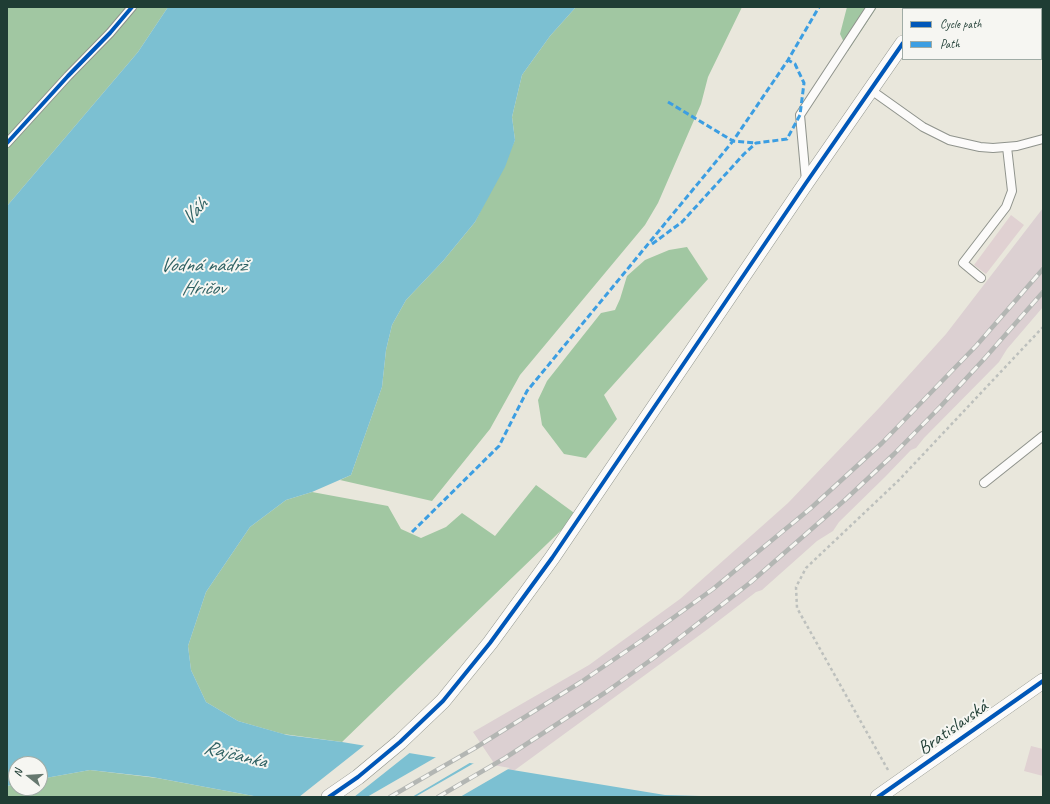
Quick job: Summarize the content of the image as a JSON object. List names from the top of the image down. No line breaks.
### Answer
{"streets":{"street":["Bratislavská"]},"water":["Váh","Vodná nádrž Hričov","Rajčanka"],"legend":["Cycle path","Path"],"north":"left"}
